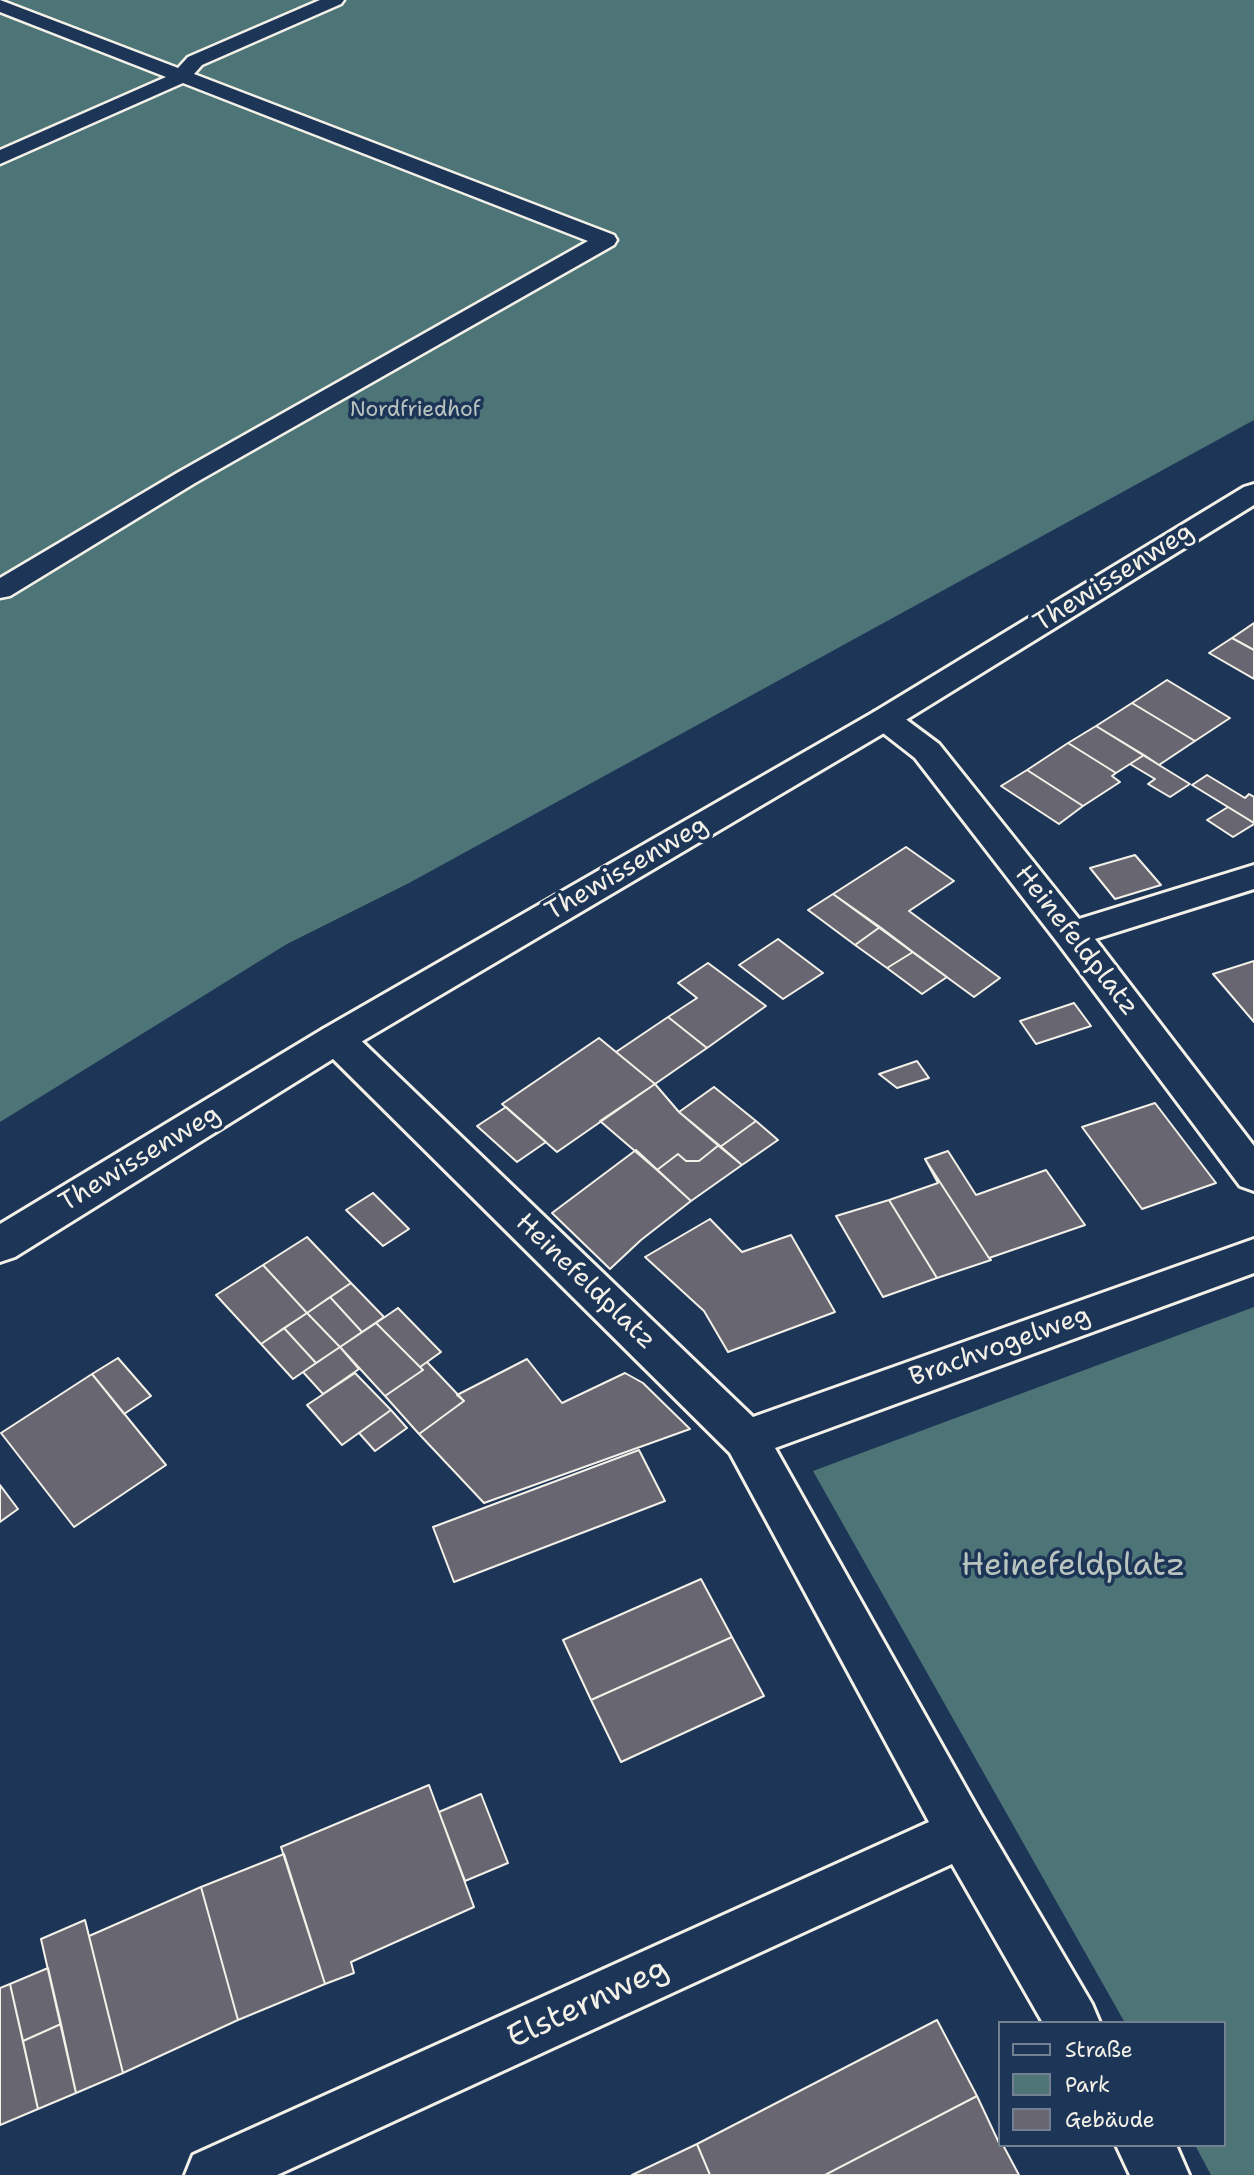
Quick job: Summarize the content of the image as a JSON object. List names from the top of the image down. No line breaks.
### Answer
{"streets":{"street":["Thewissenweg","Heinefeldplatz","Brachvogelweg","Elsternweg"]},"crossings":[["Thewissenweg","Heinefeldplatz"],["Heinefeldplatz","Brachvogelweg"],["Heinefeldplatz","Elsternweg"]],"parks":["Nordfriedhof","Heinefeldplatz"],"legend":["Straße","Park","Gebäude"]}
